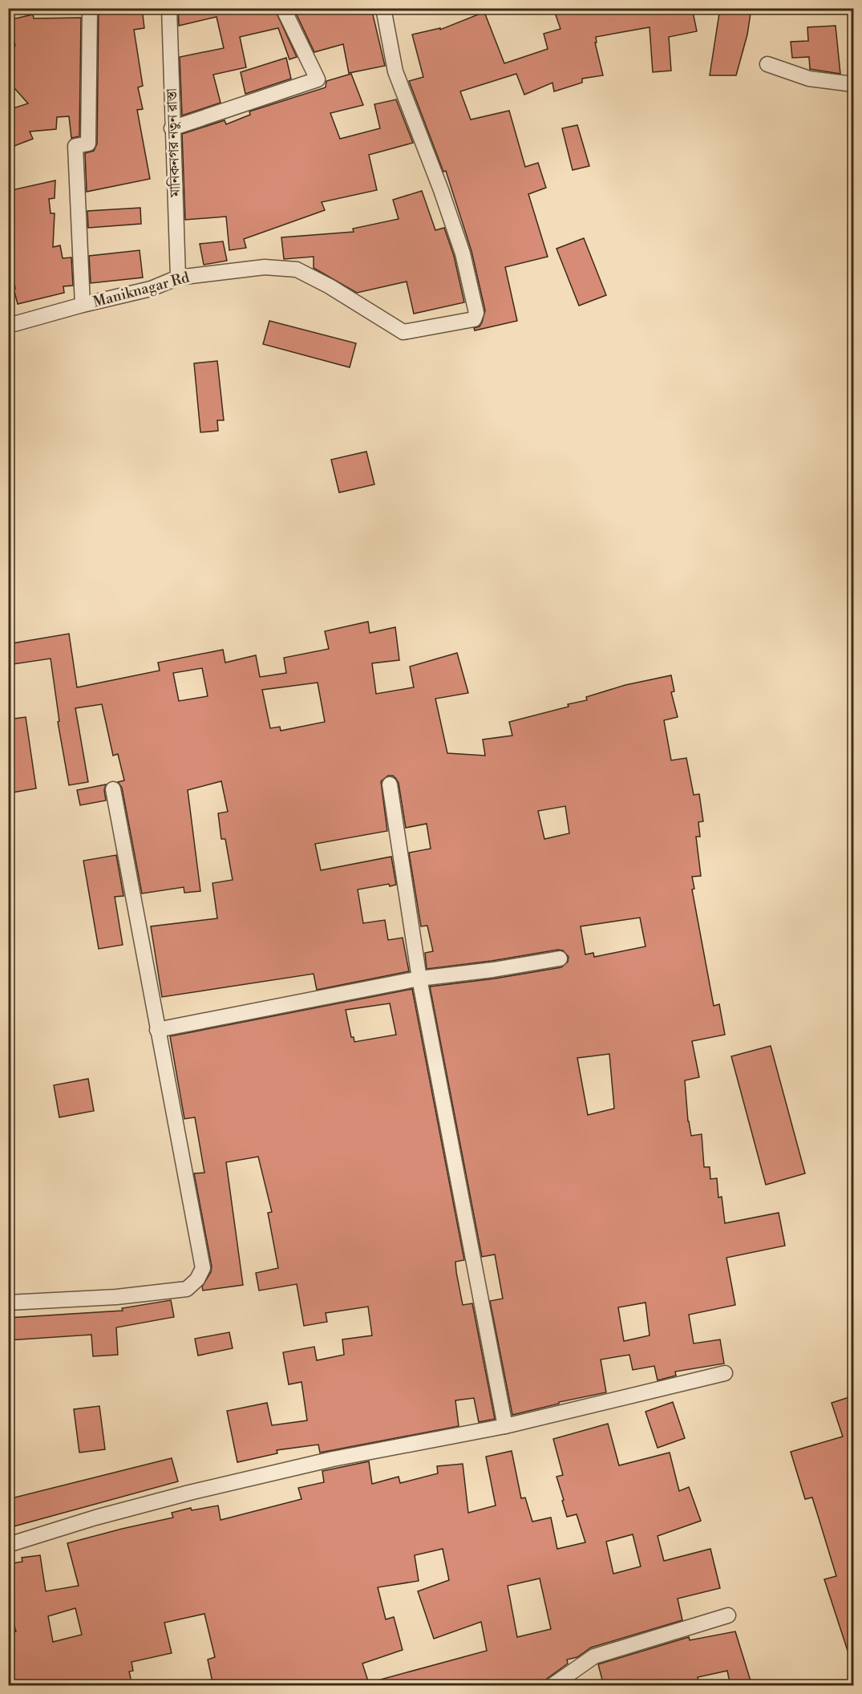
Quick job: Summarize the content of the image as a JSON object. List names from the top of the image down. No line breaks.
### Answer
{"streets":{"street":["মানিকনগর নতুন রাস্তা","Maniknagar Rd"]},"crossings":[["মানিকনগর নতুন রাস্তা","Maniknagar Rd"]]}
